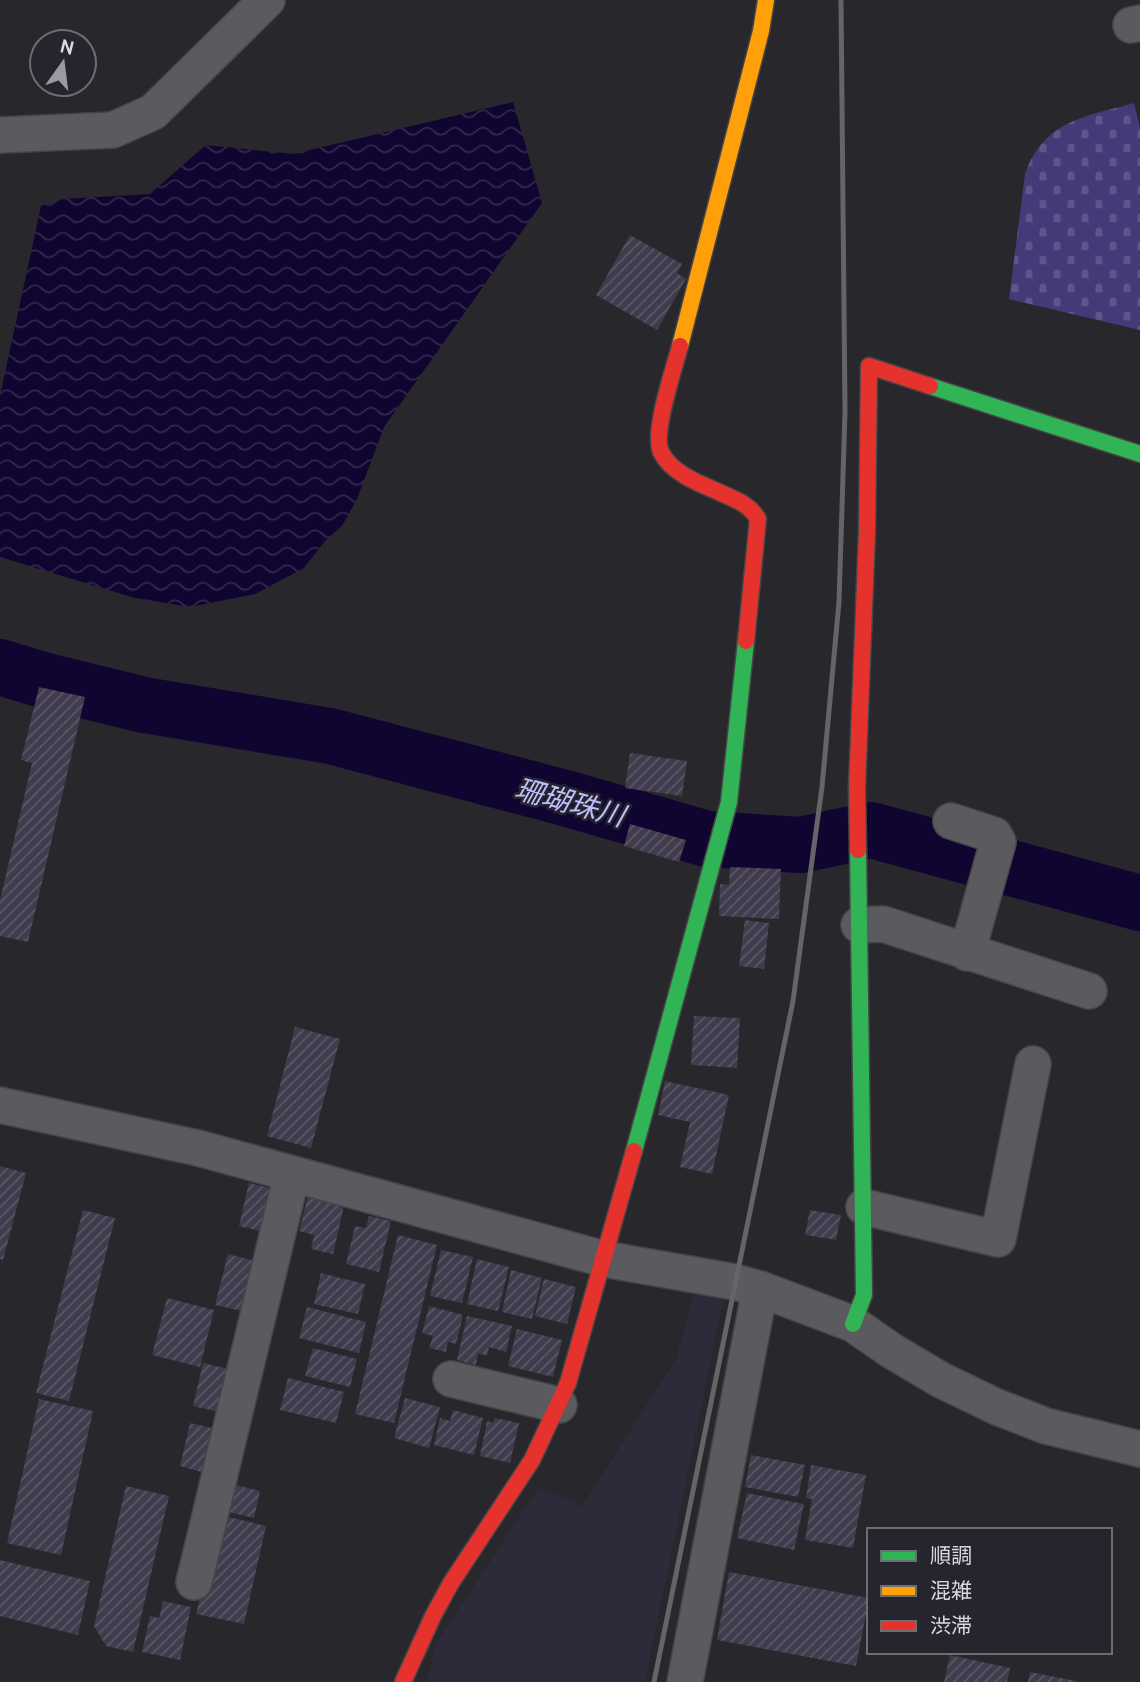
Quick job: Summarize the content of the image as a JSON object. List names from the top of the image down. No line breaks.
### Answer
{"water":["珊瑚珠川"],"legend":["順調","混雑","渋滞"],"north":"top"}
